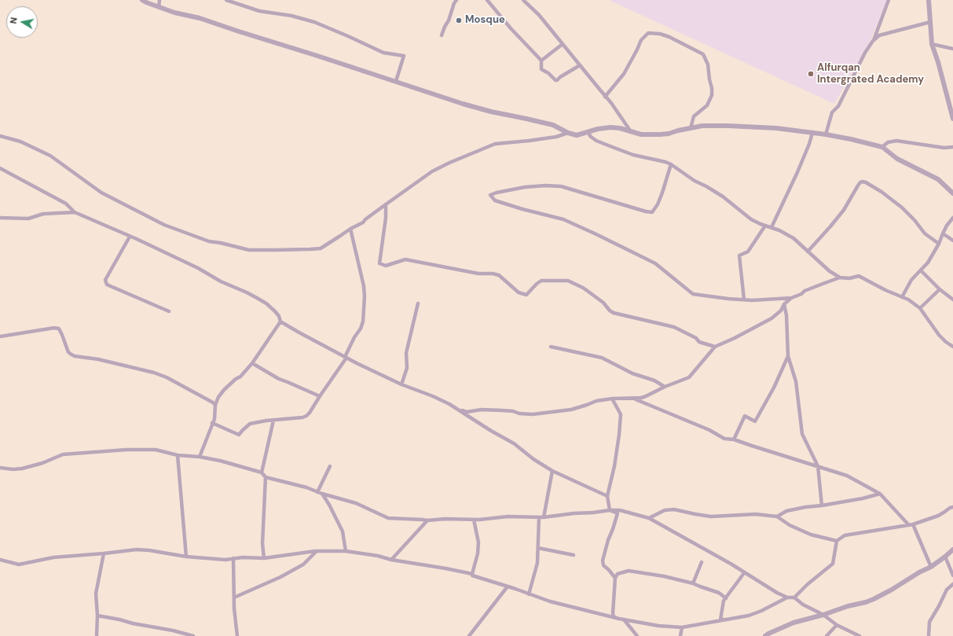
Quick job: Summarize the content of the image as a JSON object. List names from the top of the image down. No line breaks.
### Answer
{"places":["Mosque","Alfurqan Intergrated Academy"],"north":"left"}
